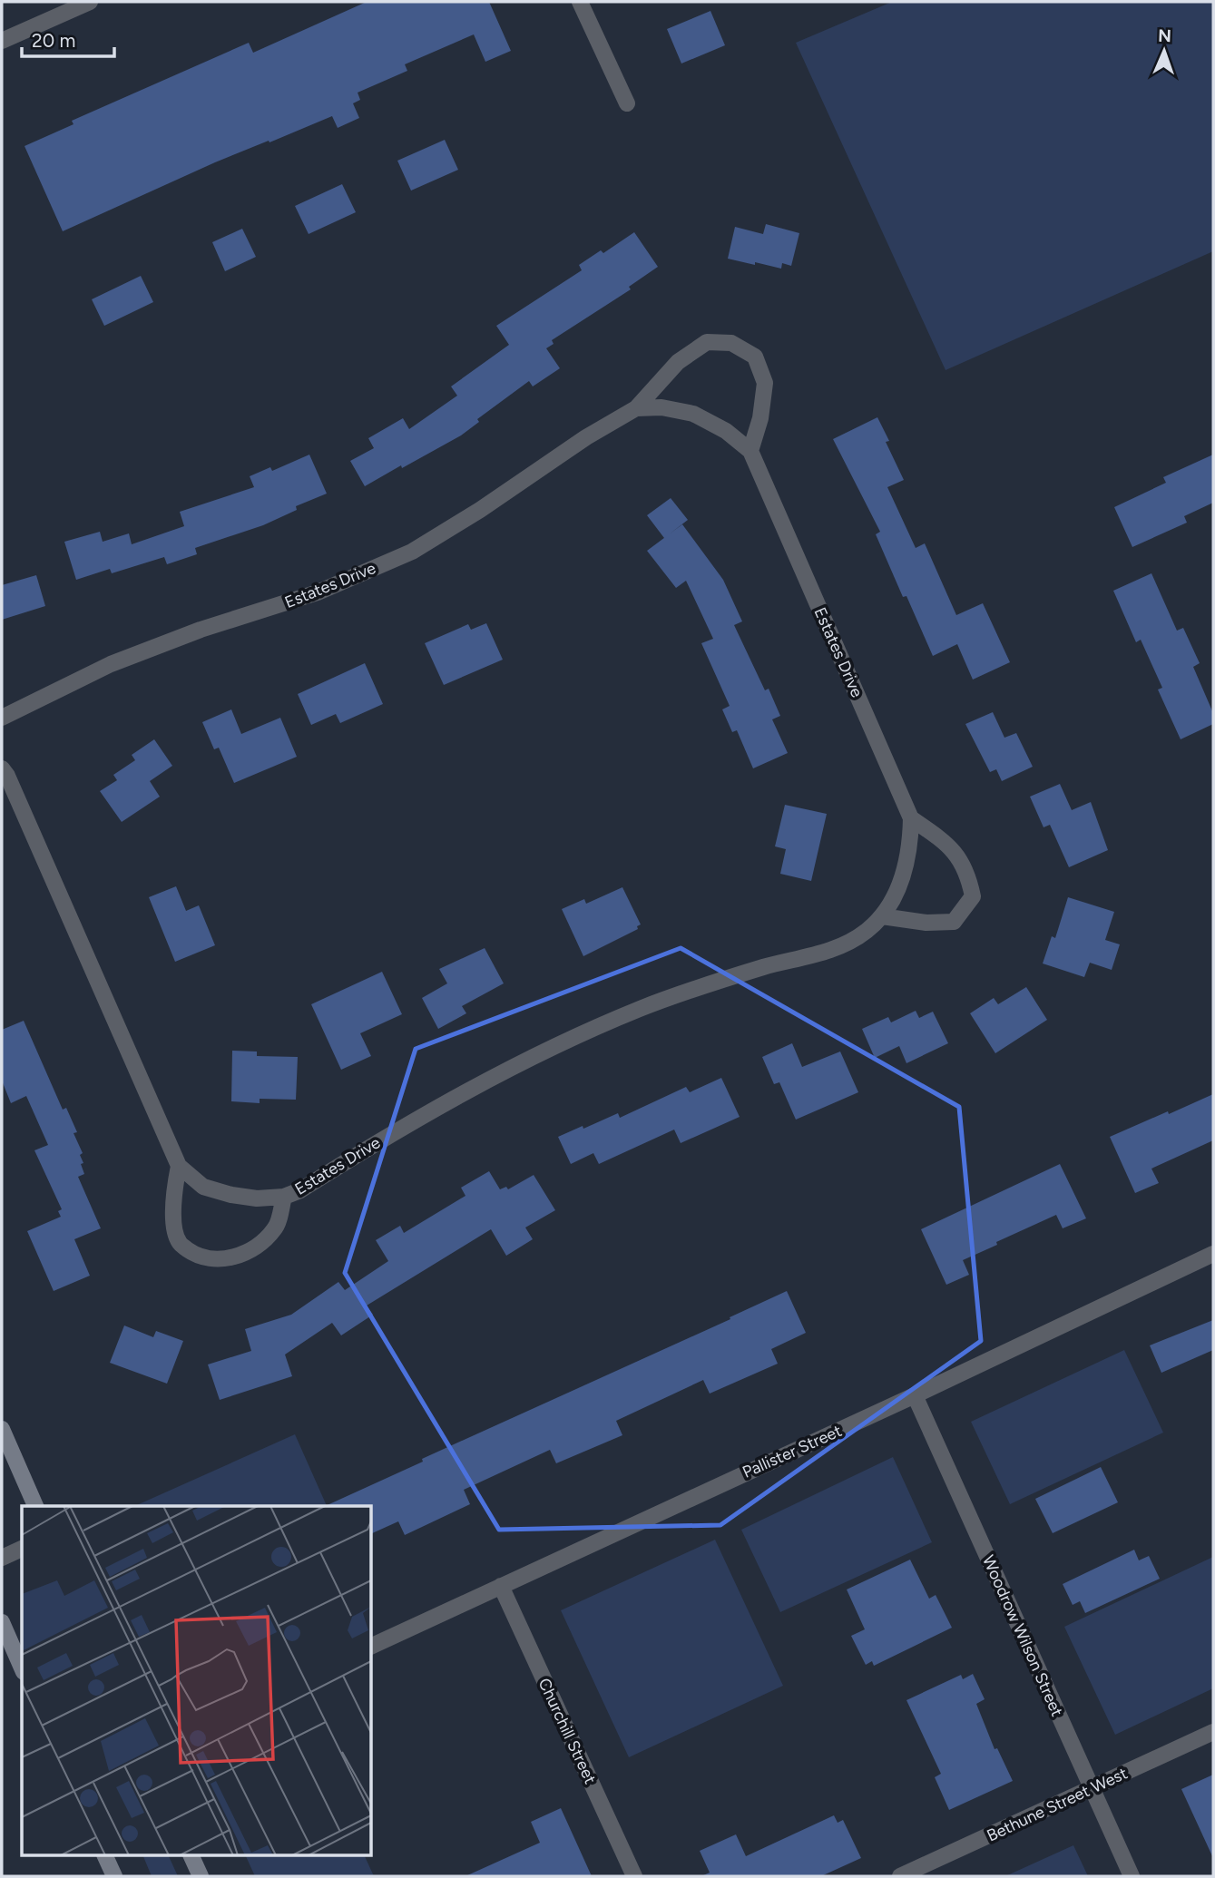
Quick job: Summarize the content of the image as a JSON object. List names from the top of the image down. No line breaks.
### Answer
{"streets":{"street":["Estates Drive","Pallister Street","Woodrow Wilson Street","Churchill Street","Bethune Street West"]},"crossings":[["Pallister Street","Woodrow Wilson Street"],["Pallister Street","Churchill Street"],["Woodrow Wilson Street","Bethune Street West"]],"scale_bar":"20 m","north":"top"}
